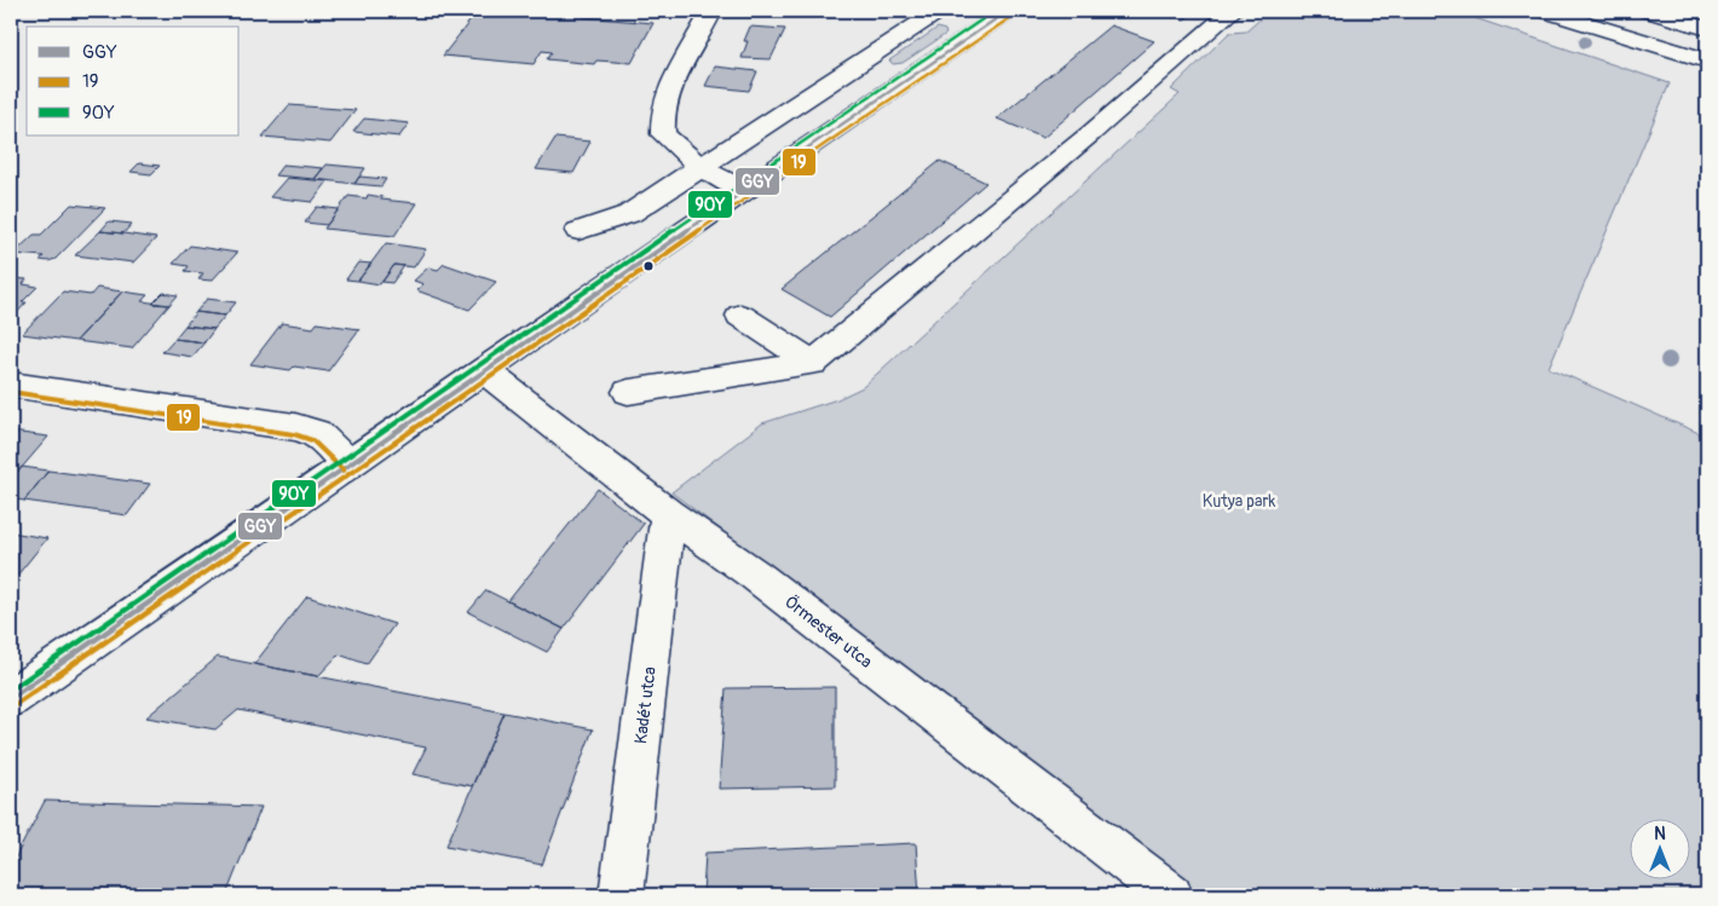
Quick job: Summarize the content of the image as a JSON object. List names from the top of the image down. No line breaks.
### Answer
{"streets":{"street":["Őrmester utca","Kadét utca"]},"crossings":[["Őrmester utca","Kadét utca"]],"parks":["Kutya park"],"lines":["transit line GGY","transit line 90Y","transit line 19"],"legend":["GGY","19","90Y"],"north":"top"}
